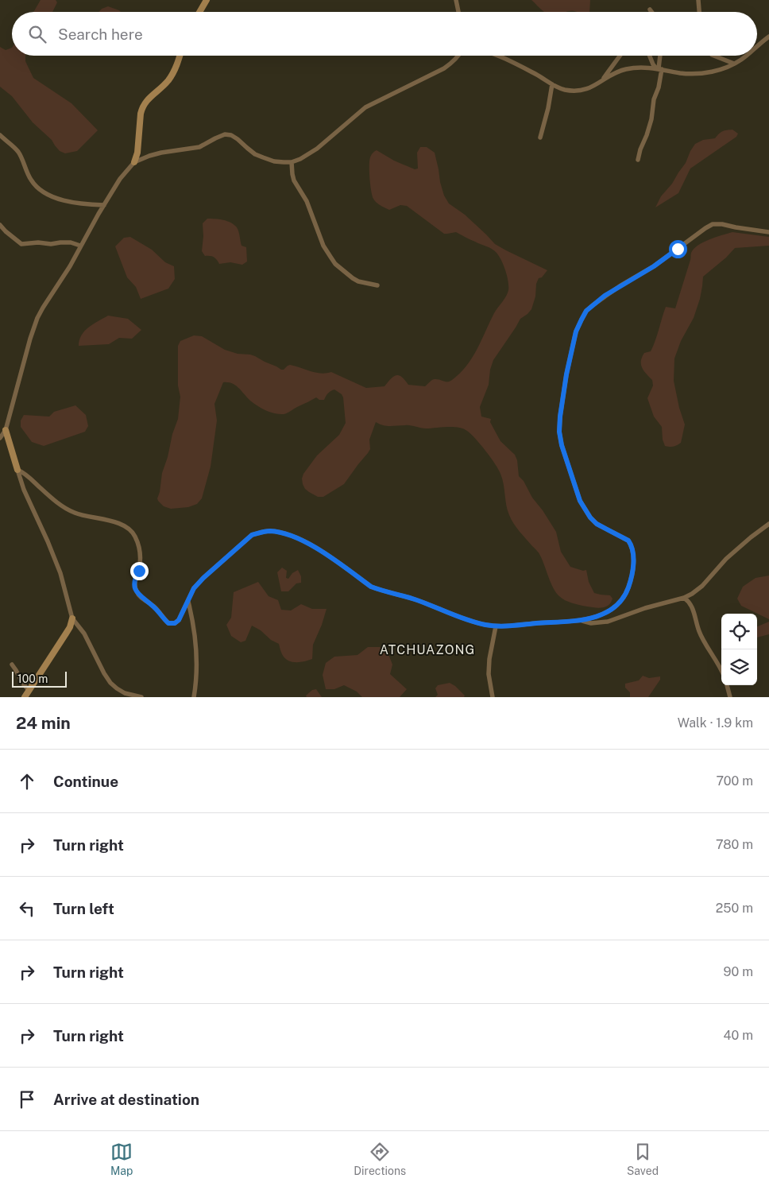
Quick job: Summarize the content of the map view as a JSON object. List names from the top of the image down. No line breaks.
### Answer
{"districts":["ATCHUAZONG"],"scale_bar":"100 m","page":{"search":"Search here","scale":"100 m","heading":["24 min","Walk · 1.9 km"],"list":[["Continue","700 m"],["Turn right","780 m"],["Turn left","250 m"],["Turn right","90 m"],["Turn right","40 m"],"Arrive at destination"],"nav":["Map","Directions","Saved"]}}
